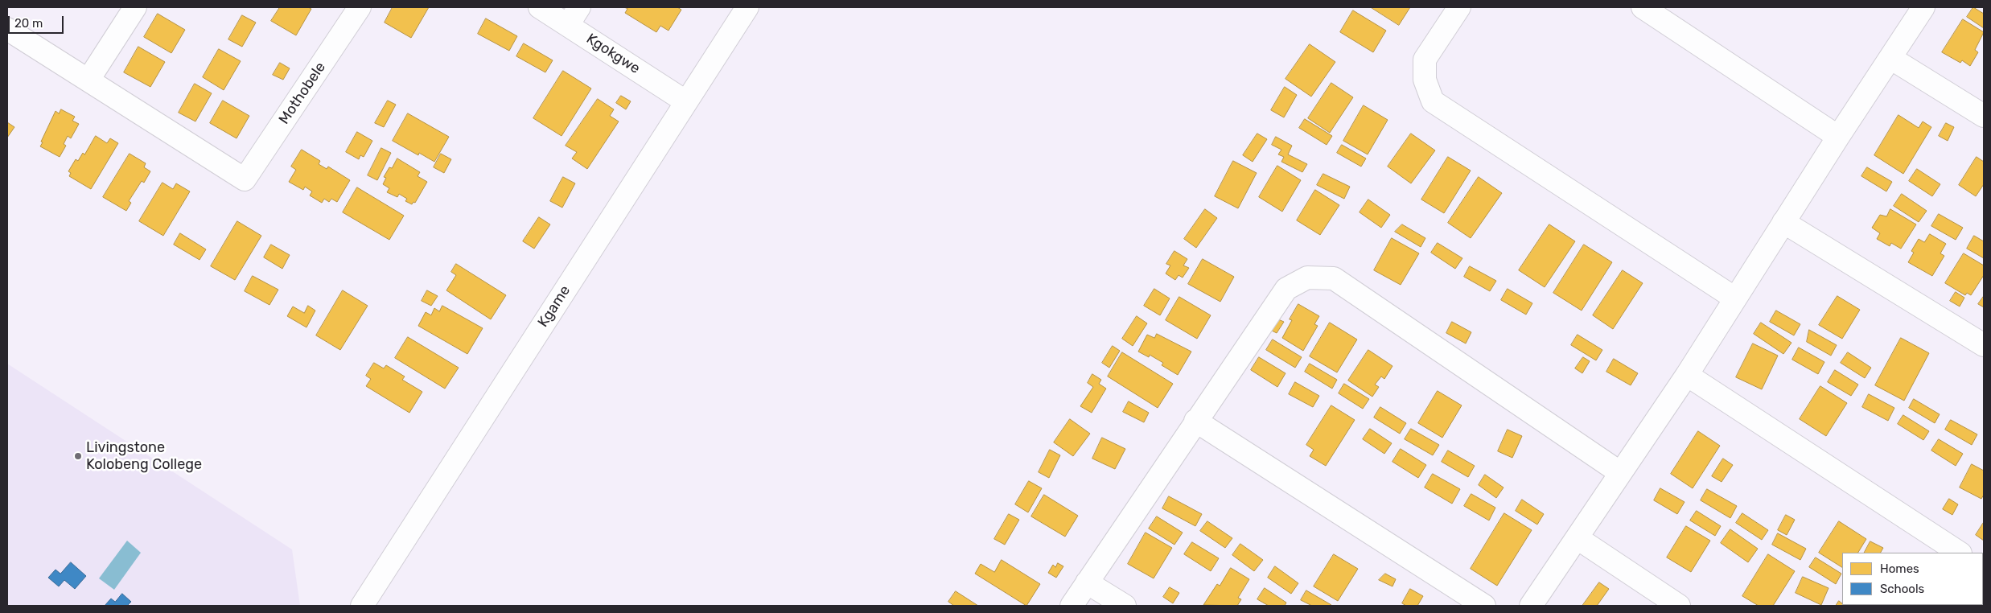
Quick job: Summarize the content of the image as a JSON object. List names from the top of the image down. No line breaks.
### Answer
{"streets":{"street":["Kgokgwe","Mothobele","Kgame"]},"crossings":[["Kgokgwe","Kgame"]],"places":["Livingstone Kolobeng College"],"legend":["Homes","Schools"],"scale_bar":"20 m"}
